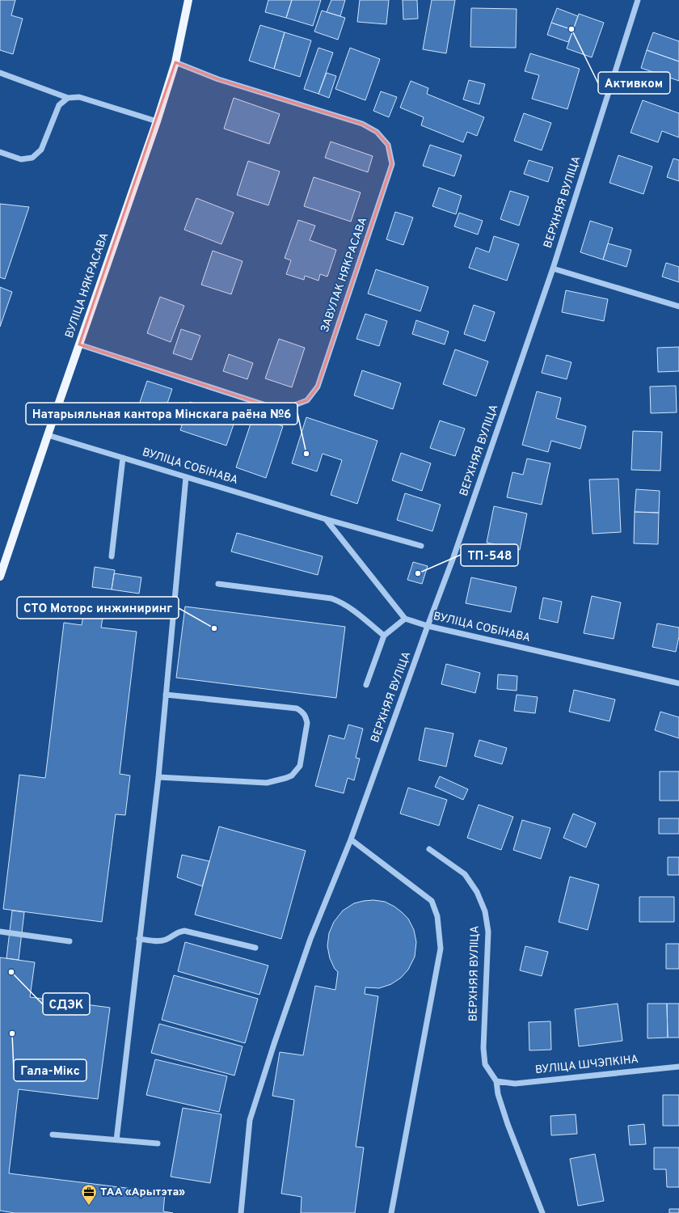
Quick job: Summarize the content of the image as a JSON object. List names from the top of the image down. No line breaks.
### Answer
{"streets":{"main road":["ВУЛІЦА НЯКРАСАВА"],"street":["ВЕРХНЯЯ ВУЛІЦА","ЗАВУЛАК НЯКРАСАВА","ВУЛІЦА СОБІНАВА","ВУЛІЦА ШЧЭПКІНА"]},"crossings":[["ВЕРХНЯЯ ВУЛІЦА","ВУЛІЦА СОБІНАВА"],["ВЕРХНЯЯ ВУЛІЦА","ВУЛІЦА ШЧЭПКІНА"],["ЗАВУЛАК НЯКРАСАВА","ВУЛІЦА НЯКРАСАВА"],["ВУЛІЦА НЯКРАСАВА","ВУЛІЦА СОБІНАВА"]],"places":{"other":["Активком","Натарыяльная кантора Мінскага раёна №6","ТП-548","СТО Моторс инжиниринг","СДЭК","Гала-Мікс"],"office":["ТАА «Арытэта»"]}}
